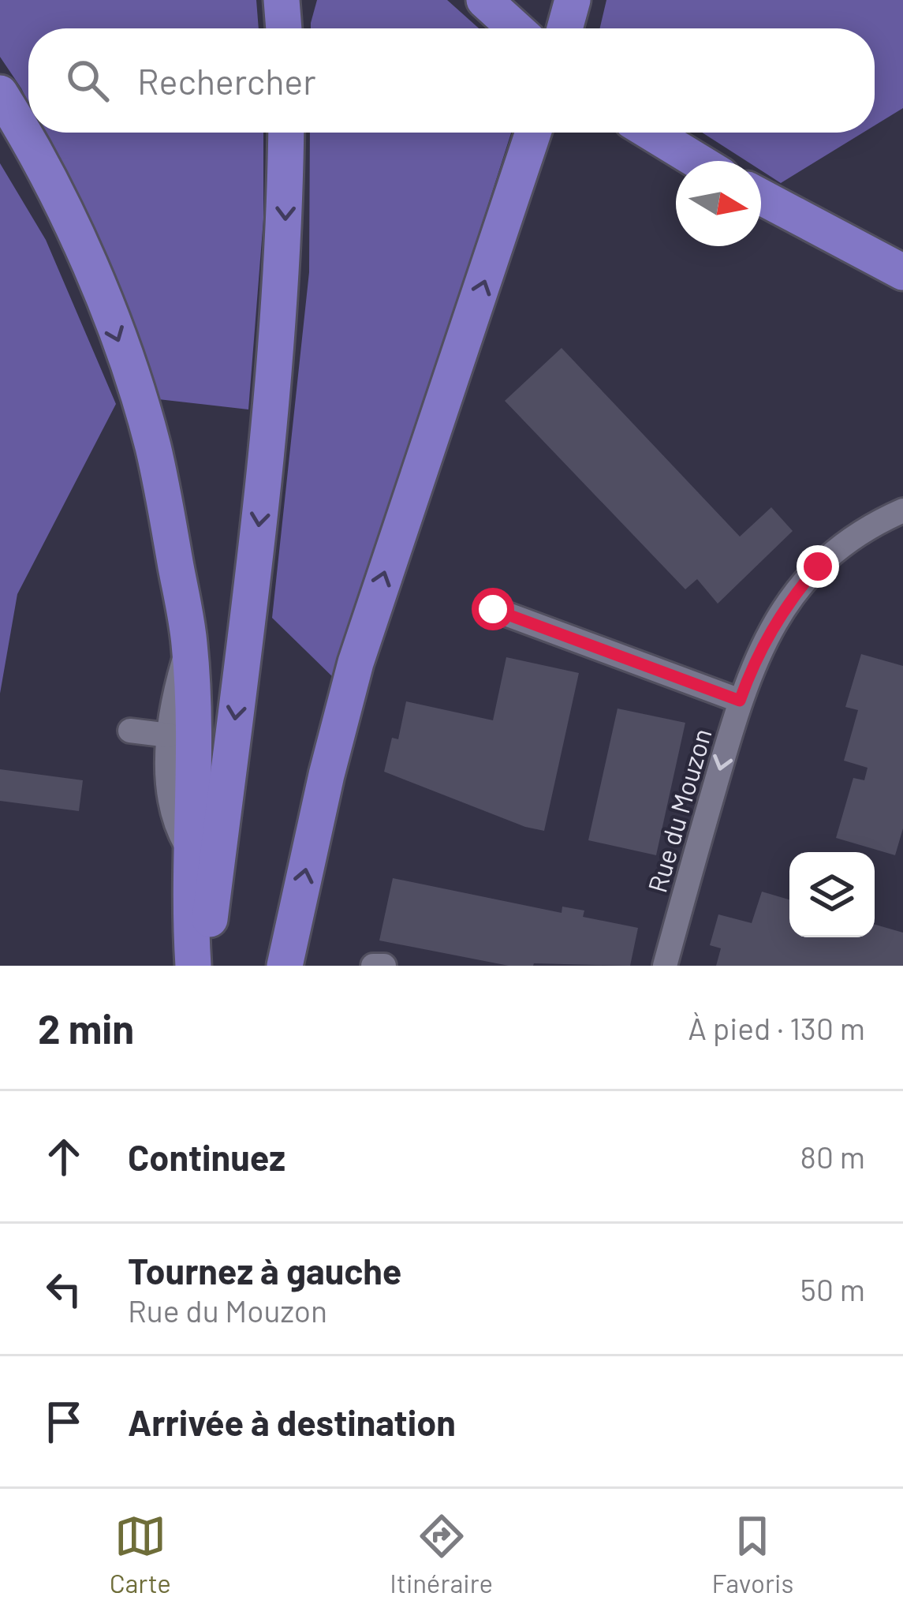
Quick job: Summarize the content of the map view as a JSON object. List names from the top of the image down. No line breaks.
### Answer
{"streets":{"street":["Rue du Mouzon"]},"one_way":["Rue du Mouzon"],"north":"right","page":{"search":"Rechercher","heading":["2 min","À pied · 130 m"],"list":[["Continuez","80 m"],["Tournez à gauche","Rue du Mouzon","50 m"],"Arrivée à destination"],"nav":["Carte","Itinéraire","Favoris"]}}
